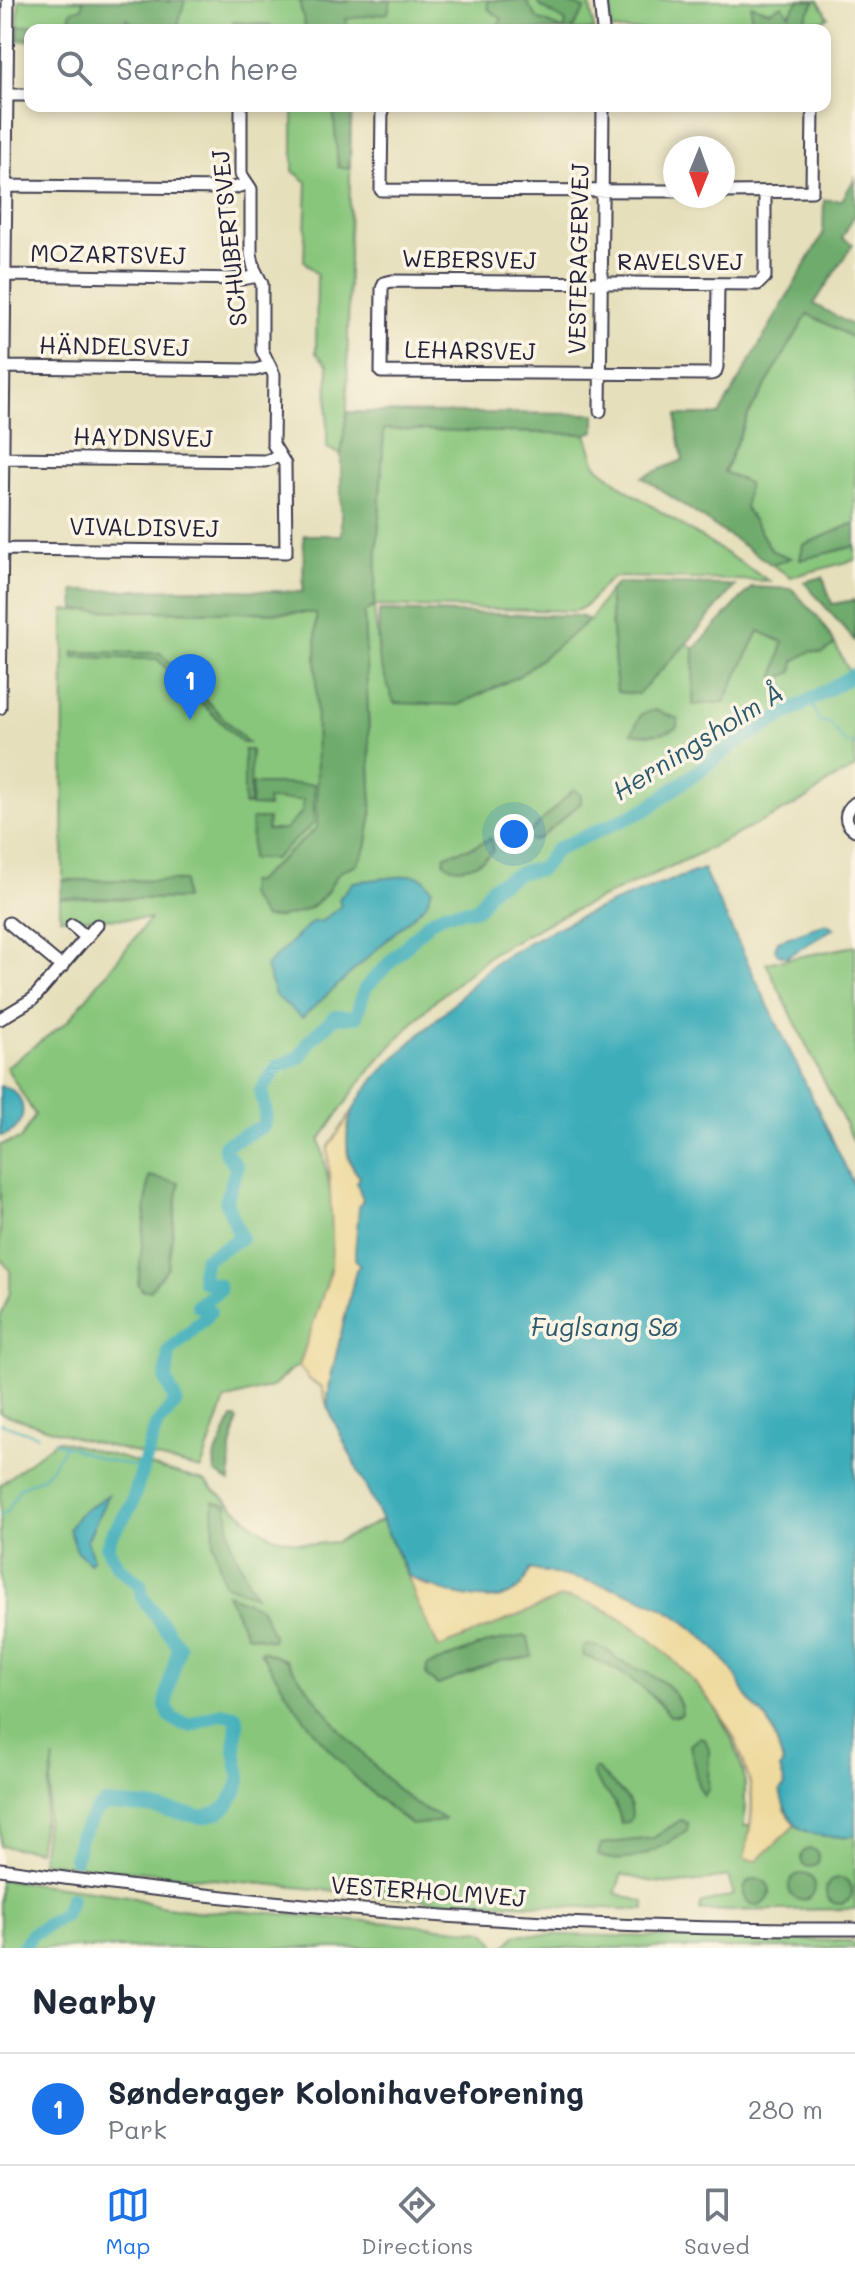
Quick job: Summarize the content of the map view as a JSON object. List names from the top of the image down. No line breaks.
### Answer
{"streets":{"street":["SCHUBERTSVEJ","MOZARTSVEJ","VESTERAGERVEJ","WEBERSVEJ","RAVELSVEJ","HÄNDELSVEJ","LEHARSVEJ","HAYDNSVEJ","VIVALDISVEJ","VESTERHOLMVEJ"]},"crossings":[["SCHUBERTSVEJ","MOZARTSVEJ"],["SCHUBERTSVEJ","HÄNDELSVEJ"],["SCHUBERTSVEJ","HAYDNSVEJ"],["SCHUBERTSVEJ","VIVALDISVEJ"],["VESTERAGERVEJ","WEBERSVEJ"],["VESTERAGERVEJ","RAVELSVEJ"],["VESTERAGERVEJ","LEHARSVEJ"],["WEBERSVEJ","RAVELSVEJ"],["WEBERSVEJ","LEHARSVEJ"]],"water":["Herningsholm Å","Fuglsang Sø"],"north":"bottom","page":{"search":"Search here","pins":"1","heading":"Nearby","list":[{"mark":"1","name":"Sønderager Kolonihaveforening","note":"Park","value":"280 m"}],"nav":["Map","Directions","Saved"]}}
